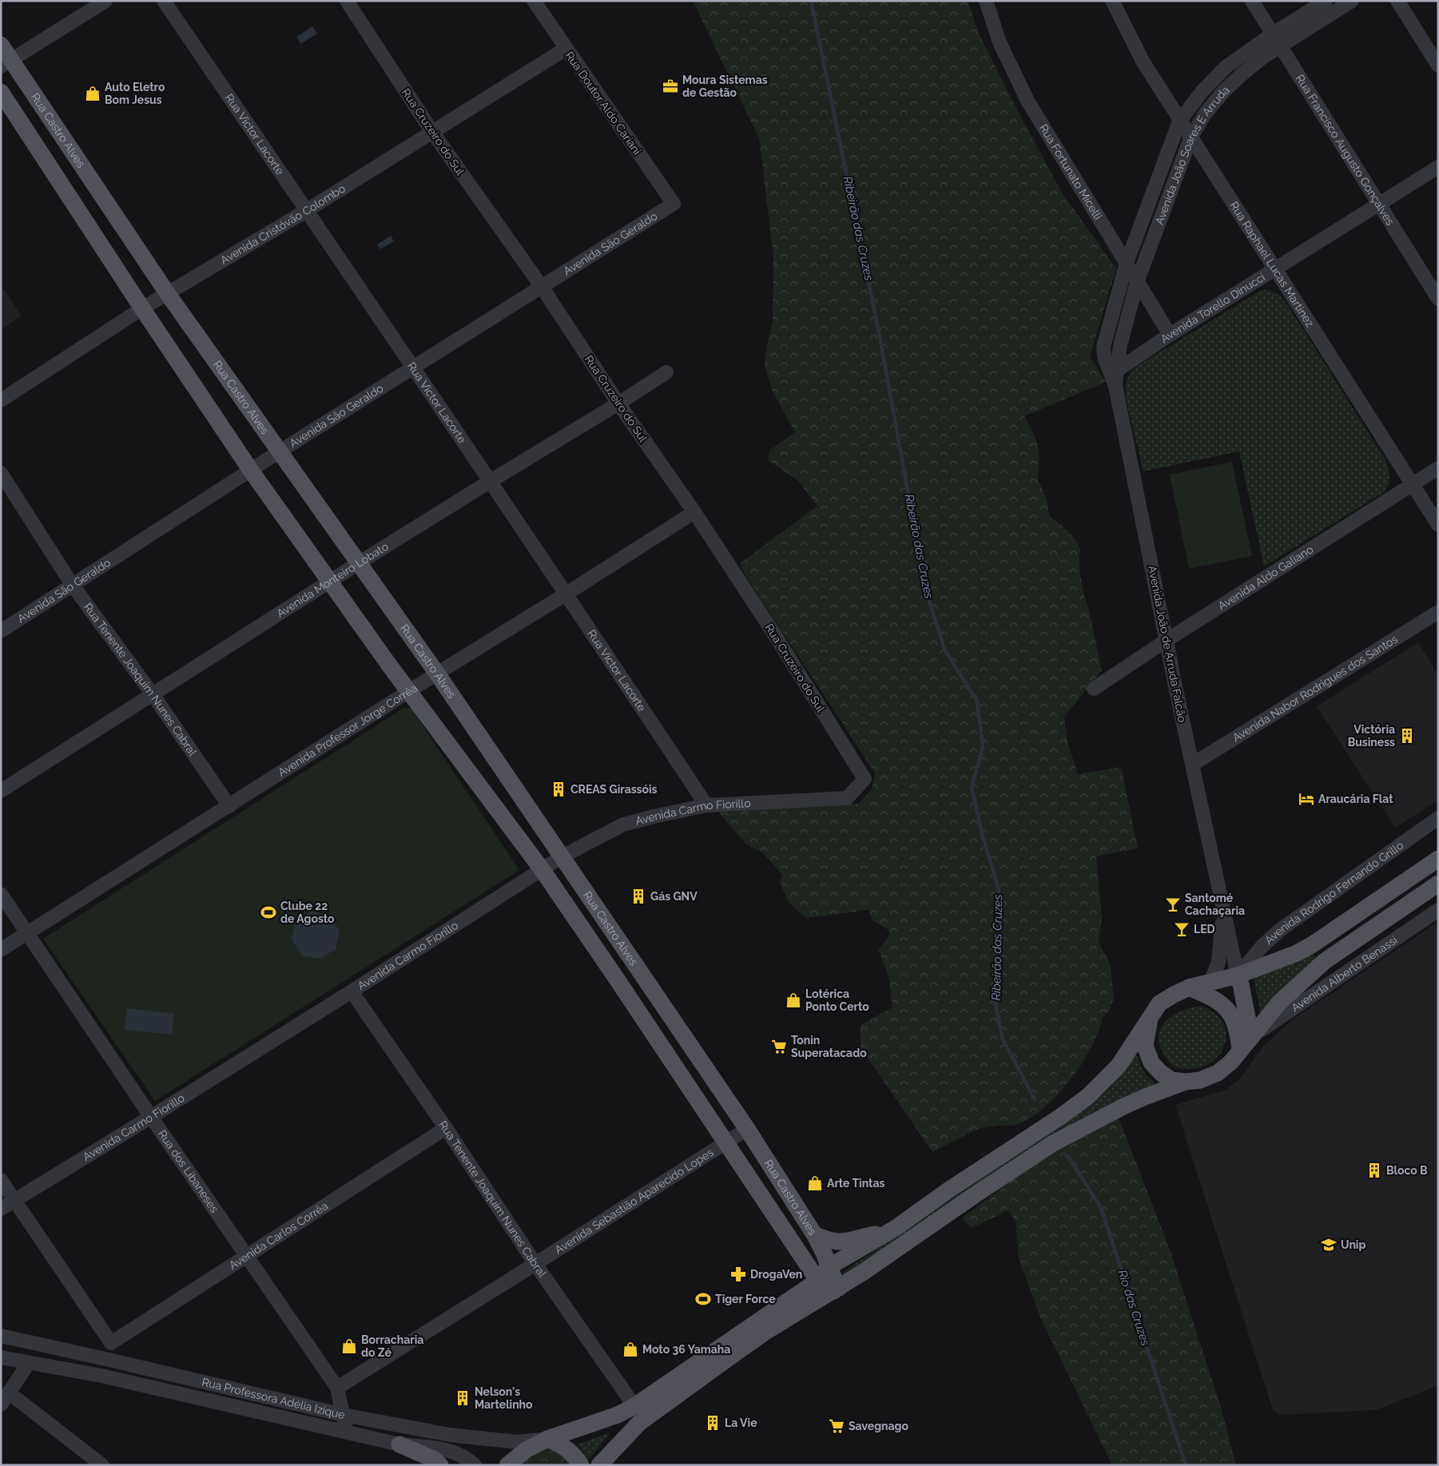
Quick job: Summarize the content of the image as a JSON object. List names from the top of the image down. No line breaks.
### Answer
{"streets":{"main road":["Rua Castro Alves"],"street":["Rua Doutor Aldo Cariani","Rua Cruzeiro do Sul","Rua Victor Lacorte","Rua Francisco Augusto Gonçalves","Avenida João Soares E Arruda","Rua Fortunato Micelli","Avenida Cristóvão Colombo","Avenida São Geraldo","Rua Raphael Lucas Martinez","Avenida Torello Dinucci","Avenida Aldo Galiano","Avenida Monteiro Lobato","Avenida João de Arruda Falcão","Rua Tenente Joaquim Nunes Cabral","Avenida Nabor Rodrigues dos Santos","Avenida Professor Jorge Corrêa","Avenida Carmo Fiorillo","Avenida Rodrigo Fernando Grillo","Avenida Alberto Benassi","Rua dos Libaneses","Avenida Sebastião Aparecido Lopes","Avenida Carlos Corrêa","Rua Professora Adélia Izique"]},"crossings":[["Rua Doutor Aldo Cariani","Avenida Cristóvão Colombo"],["Rua Doutor Aldo Cariani","Avenida São Geraldo"],["Rua Castro Alves","Avenida Cristóvão Colombo"],["Rua Castro Alves","Avenida São Geraldo"],["Rua Castro Alves","Avenida Monteiro Lobato"],["Rua Castro Alves","Avenida Professor Jorge Corrêa"],["Rua Castro Alves","Avenida Carmo Fiorillo"],["Rua Castro Alves","Avenida Sebastião Aparecido Lopes"],["Rua Cruzeiro do Sul","Avenida Cristóvão Colombo"],["Rua Cruzeiro do Sul","Avenida São Geraldo"],["Rua Cruzeiro do Sul","Avenida Monteiro Lobato"],["Rua Cruzeiro do Sul","Avenida Professor Jorge Corrêa"],["Rua Cruzeiro do Sul","Avenida Carmo Fiorillo"],["Rua Victor Lacorte","Avenida Cristóvão Colombo"],["Rua Victor Lacorte","Avenida São Geraldo"],["Rua Victor Lacorte","Avenida Monteiro Lobato"],["Rua Victor Lacorte","Avenida Professor Jorge Corrêa"],["Rua Victor Lacorte","Avenida Carmo Fiorillo"],["Rua Francisco Augusto Gonçalves","Avenida João Soares E Arruda"],["Rua Francisco Augusto Gonçalves","Avenida Torello Dinucci"],["Avenida João Soares E Arruda","Rua Fortunato Micelli"],["Avenida João Soares E Arruda","Rua Raphael Lucas Martinez"],["Avenida João Soares E Arruda","Avenida Torello Dinucci"],["Avenida João Soares E Arruda","Avenida João de Arruda Falcão"],["Rua Fortunato Micelli","Avenida Torello Dinucci"],["Avenida São Geraldo","Rua Tenente Joaquim Nunes Cabral"],["Rua Raphael Lucas Martinez","Avenida Torello Dinucci"],["Rua Raphael Lucas Martinez","Avenida Aldo Galiano"],["Avenida Torello Dinucci","Avenida João de Arruda Falcão"],["Avenida Aldo Galiano","Avenida João de Arruda Falcão"],["Avenida Monteiro Lobato","Rua Tenente Joaquim Nunes Cabral"],["Avenida João de Arruda Falcão","Avenida Nabor Rodrigues dos Santos"],["Avenida João de Arruda Falcão","Avenida Rodrigo Fernando Grillo"],["Rua Tenente Joaquim Nunes Cabral","Avenida Professor Jorge Corrêa"],["Rua Tenente Joaquim Nunes Cabral","Avenida Carmo Fiorillo"],["Rua Tenente Joaquim Nunes Cabral","Avenida Sebastião Aparecido Lopes"],["Rua Tenente Joaquim Nunes Cabral","Avenida Carlos Corrêa"],["Avenida Professor Jorge Corrêa","Rua dos Libaneses"],["Avenida Carmo Fiorillo","Rua dos Libaneses"],["Rua dos Libaneses","Avenida Sebastião Aparecido Lopes"],["Rua dos Libaneses","Avenida Carlos Corrêa"]],"water":["Ribeirão das Cruzes","Rio das Cruzes"],"places":{"office":["Moura Sistemas de Gestão"],"shop":["Auto Eletro Bom Jesus","Lotérica Ponto Certo","Arte Tintas","Borracharia do Zé","Moto 36 Yamaha"],"building":["Victória Business","CREAS Girassóis","Gás GNV","Bloco B","Nelson's Martelinho","La Vie"],"hotel":["Araucária Flat"],"bar":["Santomé Cachaçaria","LED"],"sports":["Clube 22 de Agosto","Tiger Force"],"supermarket":["Tonin Superatacado","Savegnago"],"school or university":["Unip"],"pharmacy":["DrogaVen"]}}
